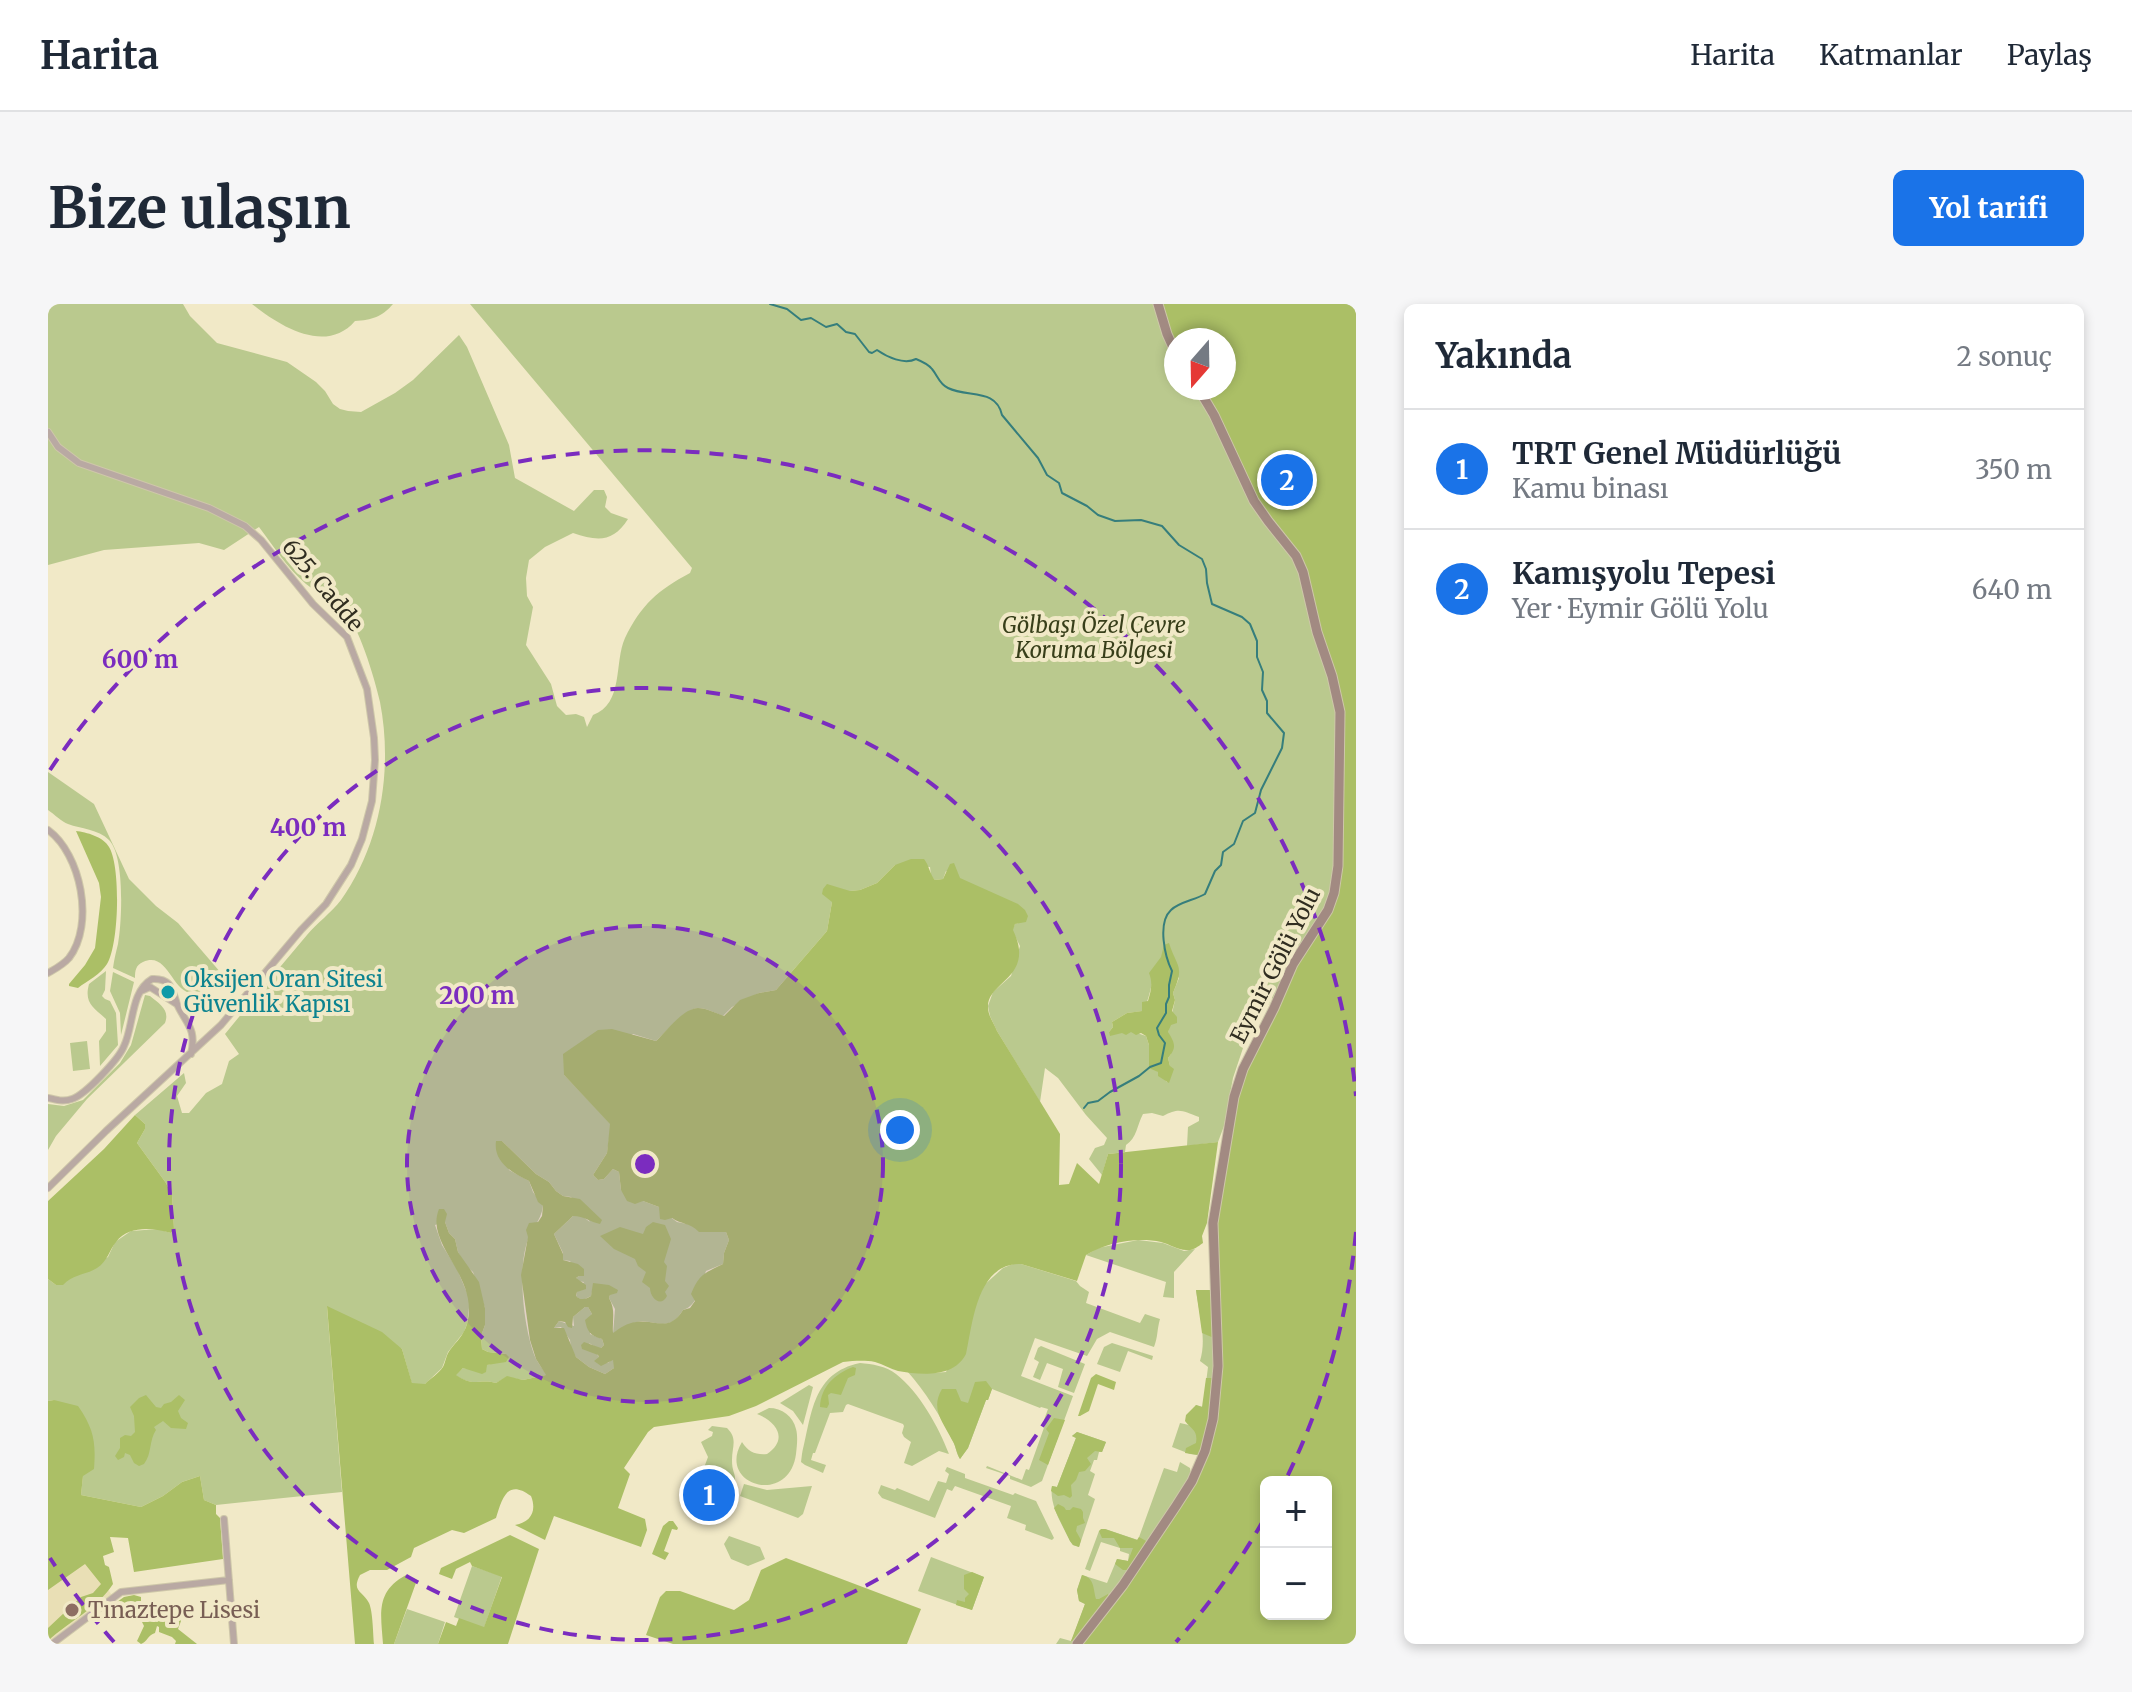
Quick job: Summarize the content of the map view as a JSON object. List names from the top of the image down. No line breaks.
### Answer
{"streets":{"street":["625. Cadde","Eymir Gölü Yolu"]},"parks":["Gölbaşı Özel Çevre Koruma Bölgesi"],"places":["Oksijen Oran Sitesi Güvenlik Kapısı","Tınaztepe Lisesi"],"north":"bottom","page":{"header":"Harita","nav":["Harita","Katmanlar","Paylaş"],"buttons":"Yol tarifi","title":"Bize ulaşın","heading":["Yakında","2 sonuç"],"list":[{"mark":"1","name":"TRT Genel Müdürlüğü","note":"Kamu binası","value":"350 m"},{"mark":"2","name":"Kamışyolu Tepesi","note":"Yer · Eymir Gölü Yolu","value":"640 m"}],"pins":["2","1"],"map_buttons":["+","−"]},"rings":["600 m","400 m","200 m"]}
